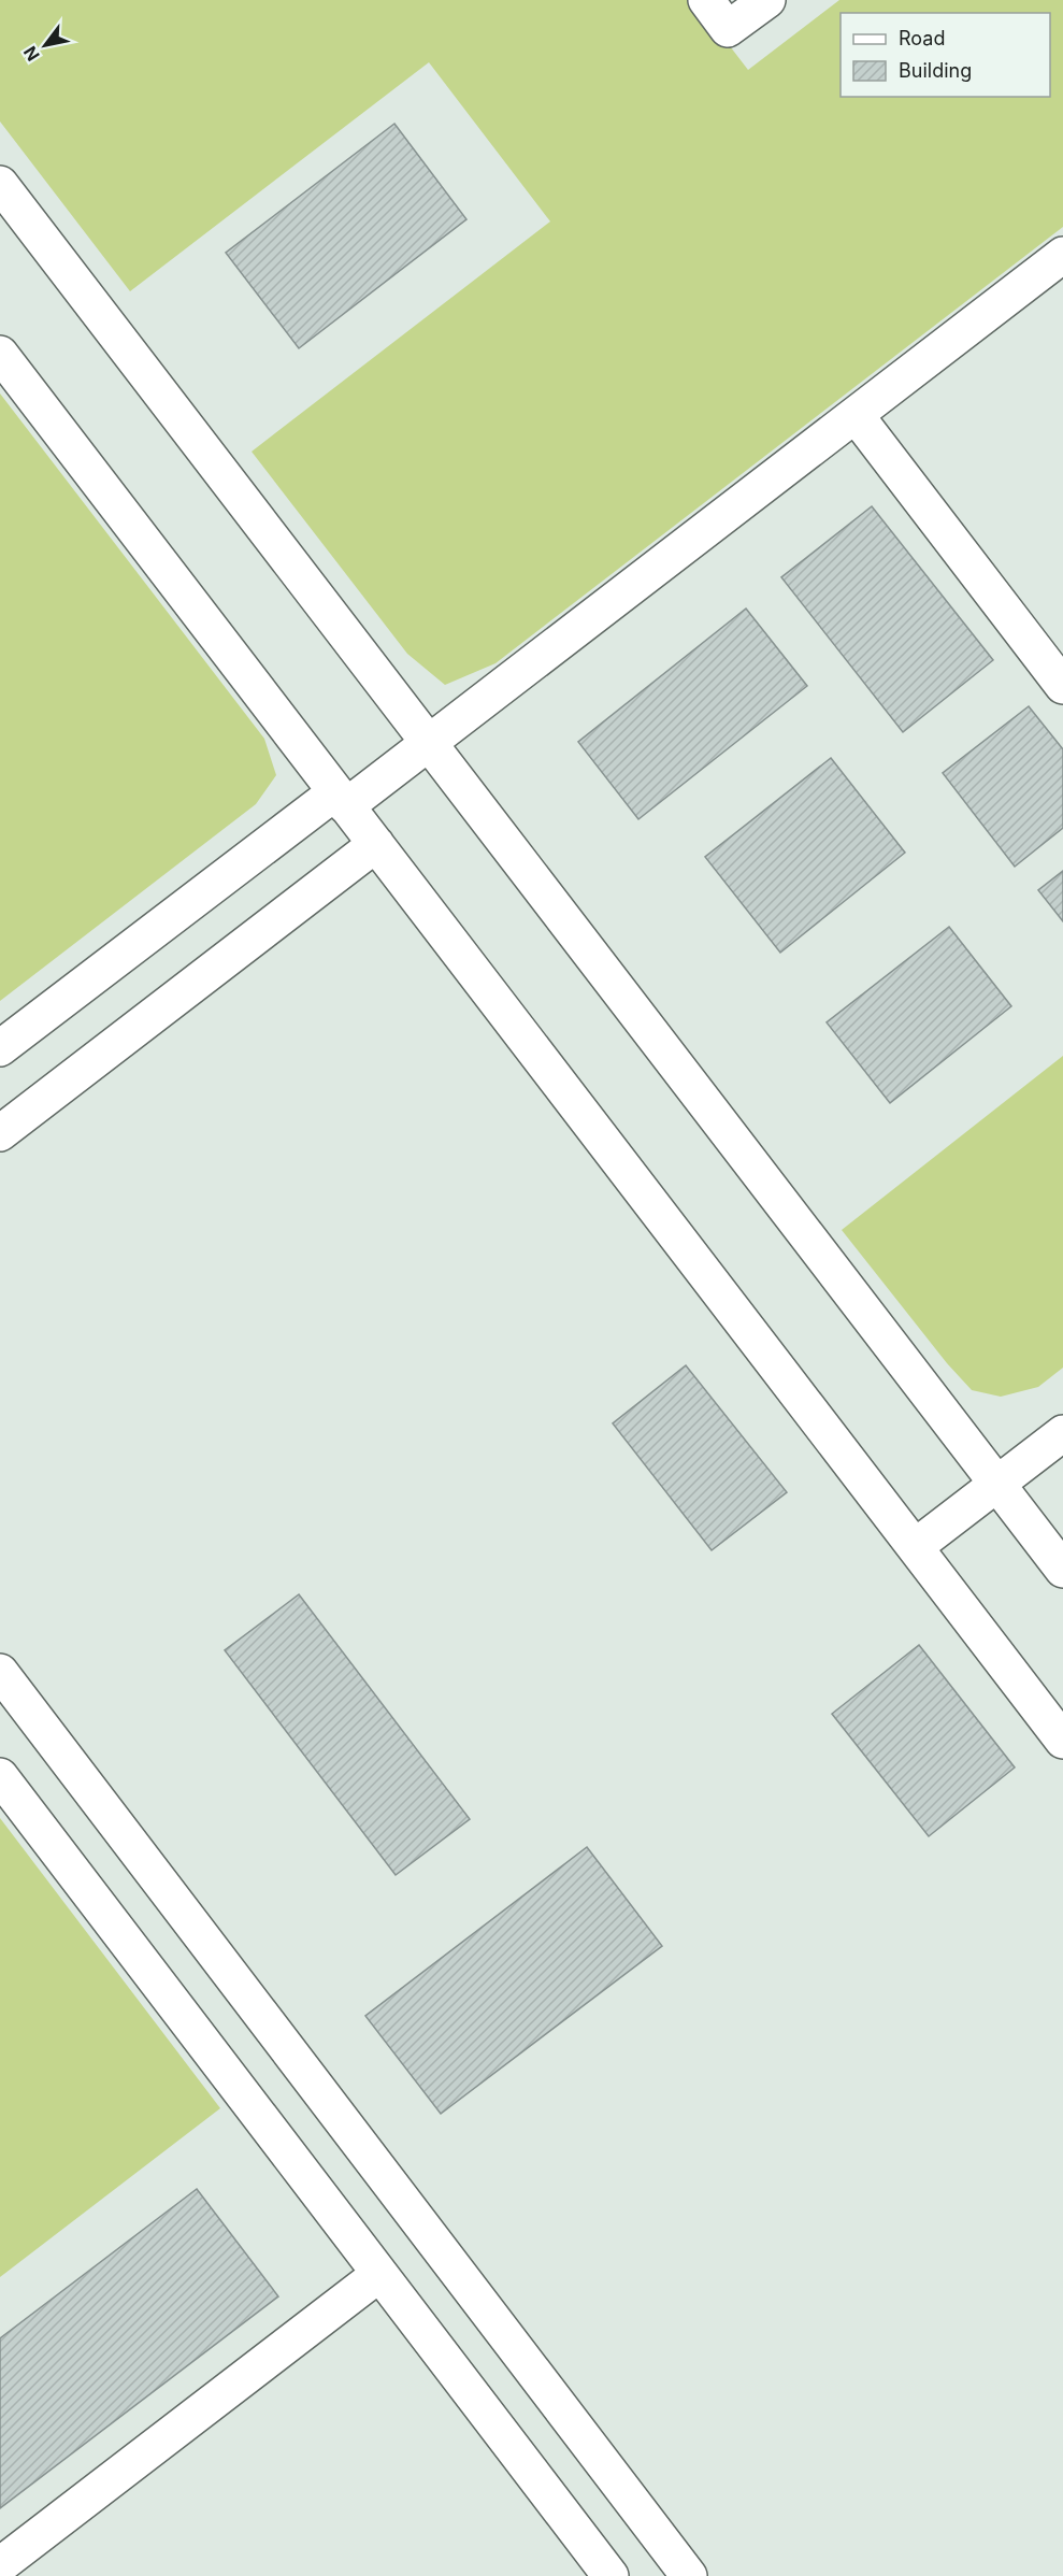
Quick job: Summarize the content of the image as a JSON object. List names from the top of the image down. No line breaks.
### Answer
{"legend":["Road","Building"],"north":"bottom left"}
